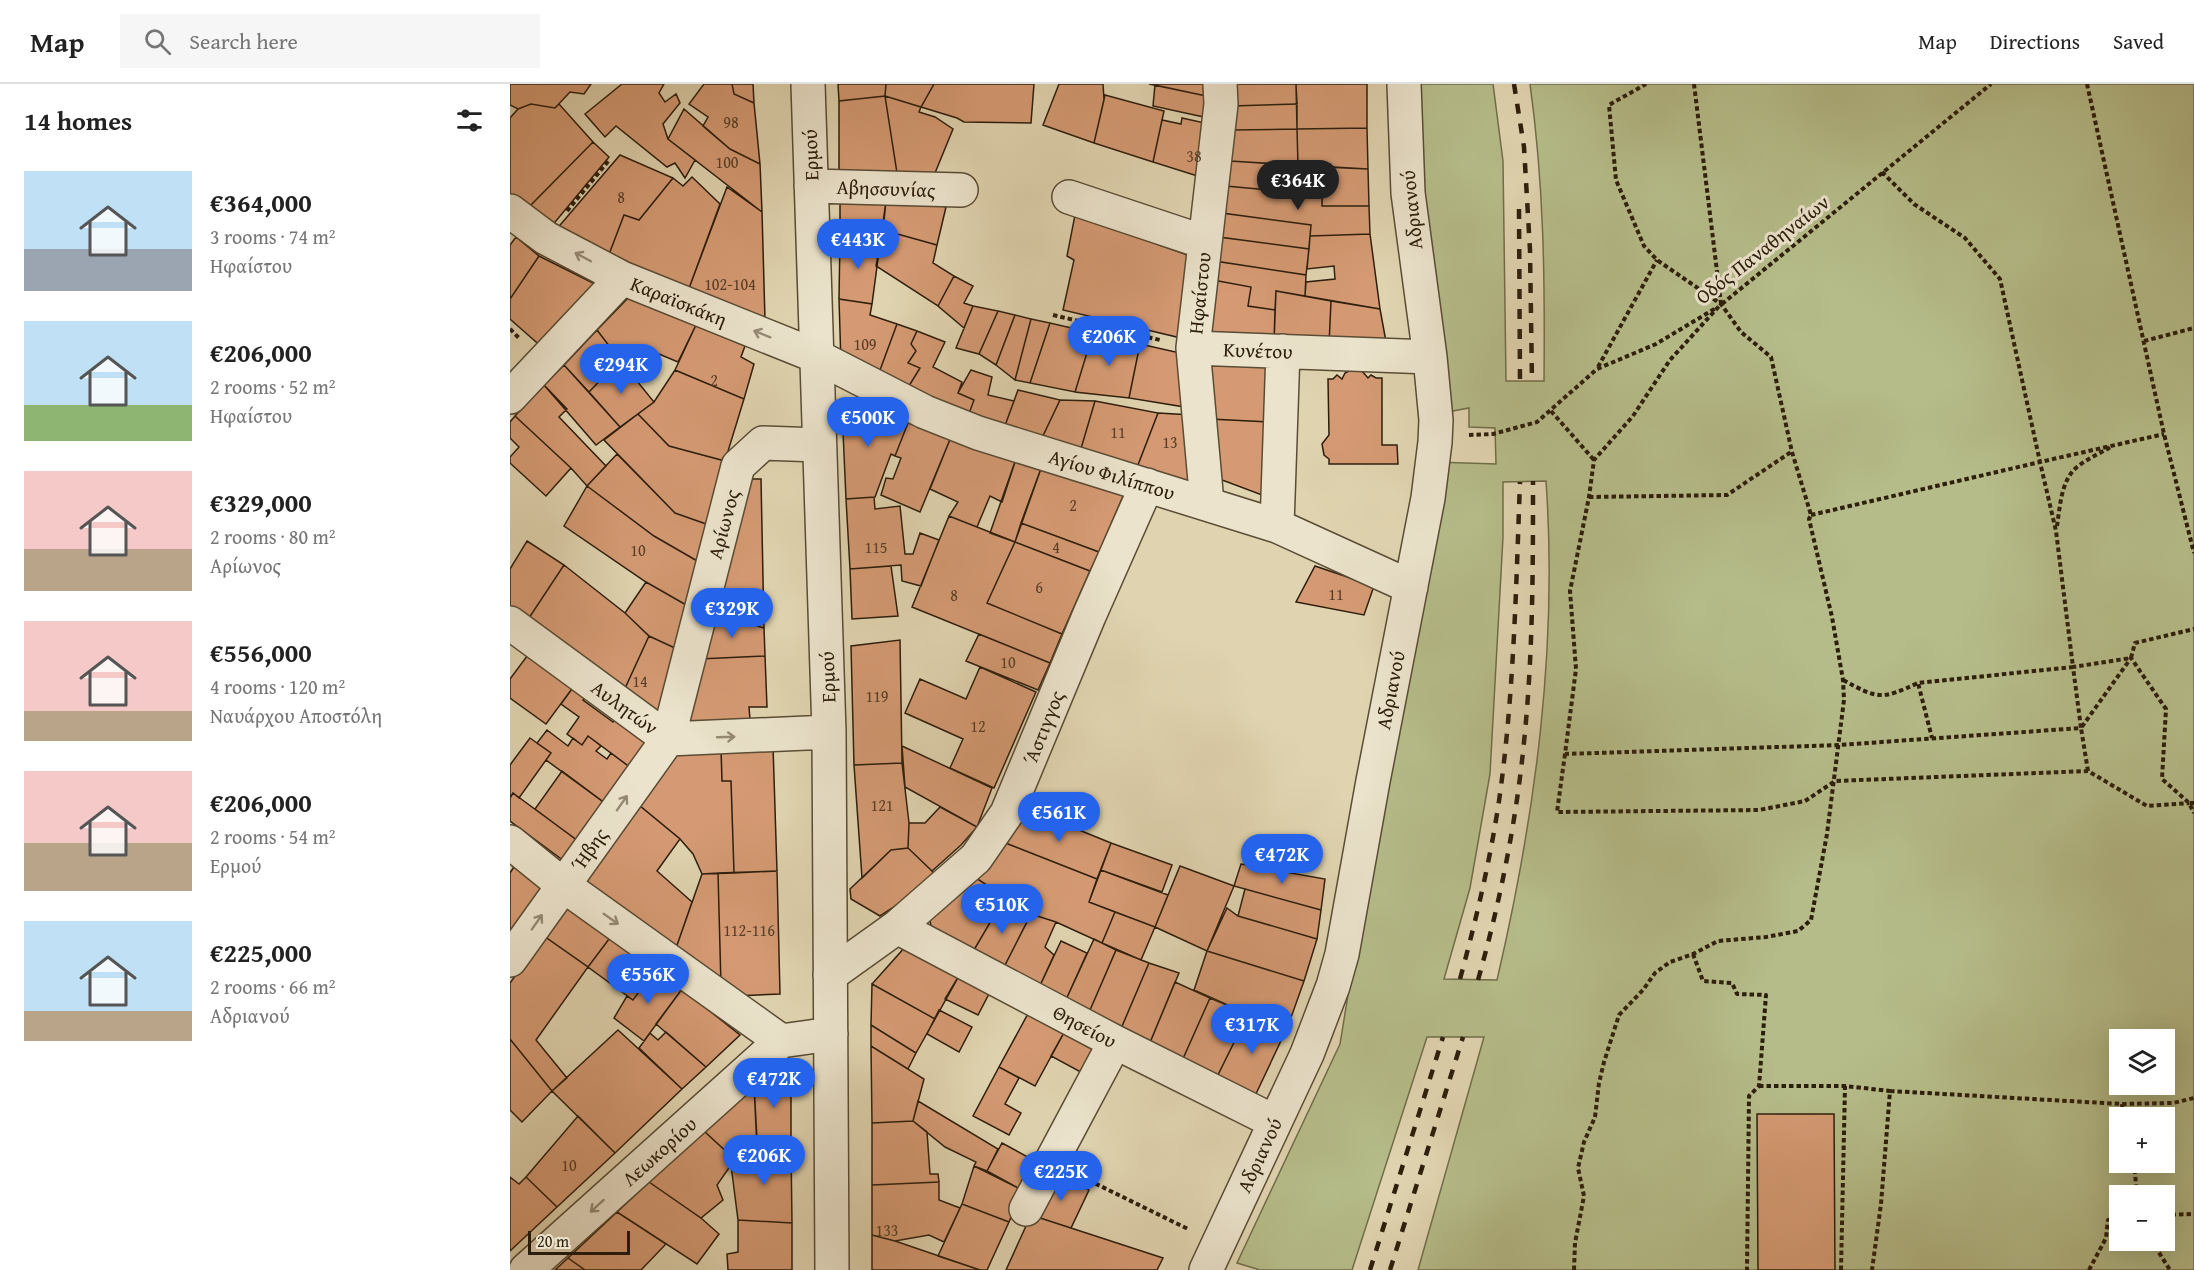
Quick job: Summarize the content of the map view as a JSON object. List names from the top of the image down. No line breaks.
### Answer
{"streets":{"street":["Ερμού","Αβησσυνίας","Αδριανού","Ηφαίστου","Καραϊσκάκη","Κυνέτου","Αγίου Φιλίππου","Αρίωνος","Αυλητών","Άστιγγος","Ήβης","Θησείου","Λεωκορίου"],"path":["Οδός Παναθηναίων"]},"crossings":[["Ερμού","Αβησσυνίας"],["Ερμού","Καραϊσκάκη"],["Ερμού","Αγίου Φιλίππου"],["Ερμού","Αρίωνος"],["Ερμού","Αυλητών"],["Ερμού","Άστιγγος"],["Αδριανού","Οδός Παναθηναίων"],["Αδριανού","Κυνέτου"],["Αδριανού","Αγίου Φιλίππου"],["Αδριανού","Θησείου"],["Ηφαίστου","Κυνέτου"],["Ηφαίστου","Αγίου Φιλίππου"],["Καραϊσκάκη","Αγίου Φιλίππου"],["Αγίου Φιλίππου","Άστιγγος"],["Αρίωνος","Αυλητών"],["Αρίωνος","Ήβης"],["Αυλητών","Ήβης"],["Άστιγγος","Θησείου"]],"one_way":["Καραϊσκάκη","Αυλητών","Ήβης","Λεωκορίου"],"house_numbers":["98","38","100","8","102-104","109","2","11","13","2","115","4","10","6","11","8","10","14","119","12","121","112-116","10","133"],"scale_bar":"20 m","page":{"header":"Map","search":"Search here","nav":["Map","Directions","Saved"],"heading":"14 homes","list":[{"name":"€364,000","note":"3 rooms · 74 m² · Ηφαίστου"},{"name":"€206,000","note":"2 rooms · 52 m² · Ηφαίστου"},{"name":"€329,000","note":"2 rooms · 80 m² · Αρίωνος"},{"name":"€556,000","note":"4 rooms · 120 m² · Ναυάρχου Αποστόλη"},{"name":"€206,000","note":"2 rooms · 54 m² · Ερμού"},{"name":"€225,000","note":"2 rooms · 66 m² · Αδριανού"}],"price":["€364K","€443K","€206K","€294K","€500K","€329K","€561K","€472K","€510K","€556K","€317K","€472K","€206K","€225K"],"map_buttons":["+","−"],"scale":"20 m"}}
